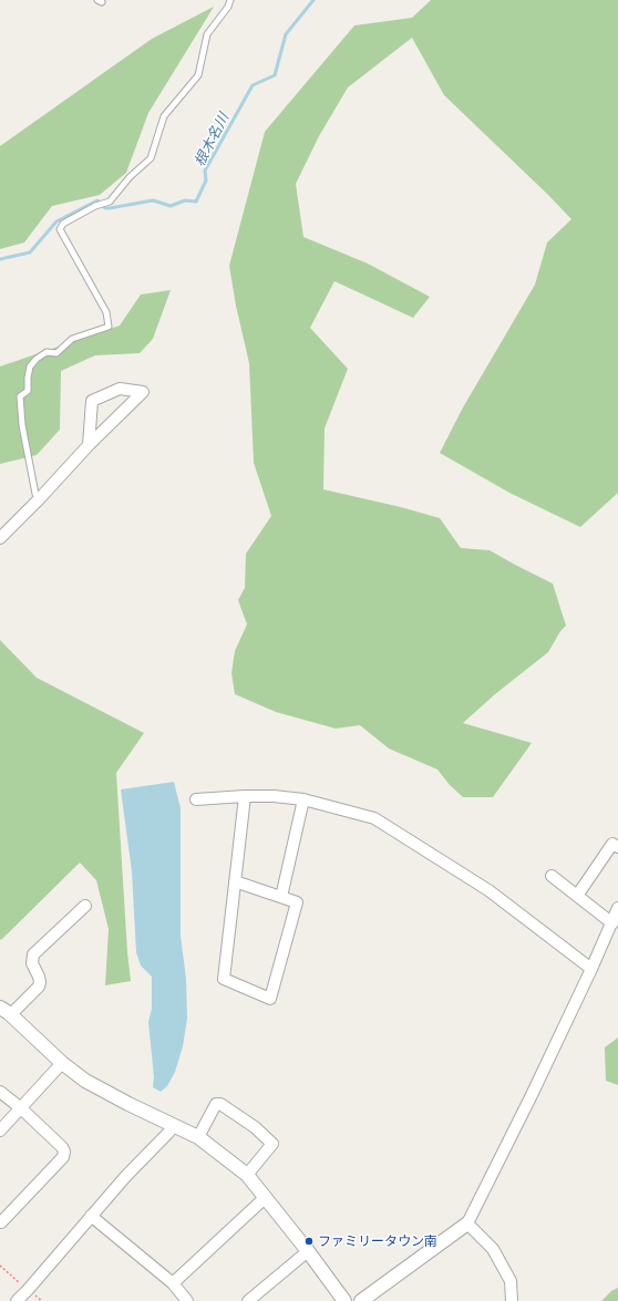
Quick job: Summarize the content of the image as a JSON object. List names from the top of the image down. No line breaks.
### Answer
{"water":["根木名川"],"places":["ファミリータウン南"]}
